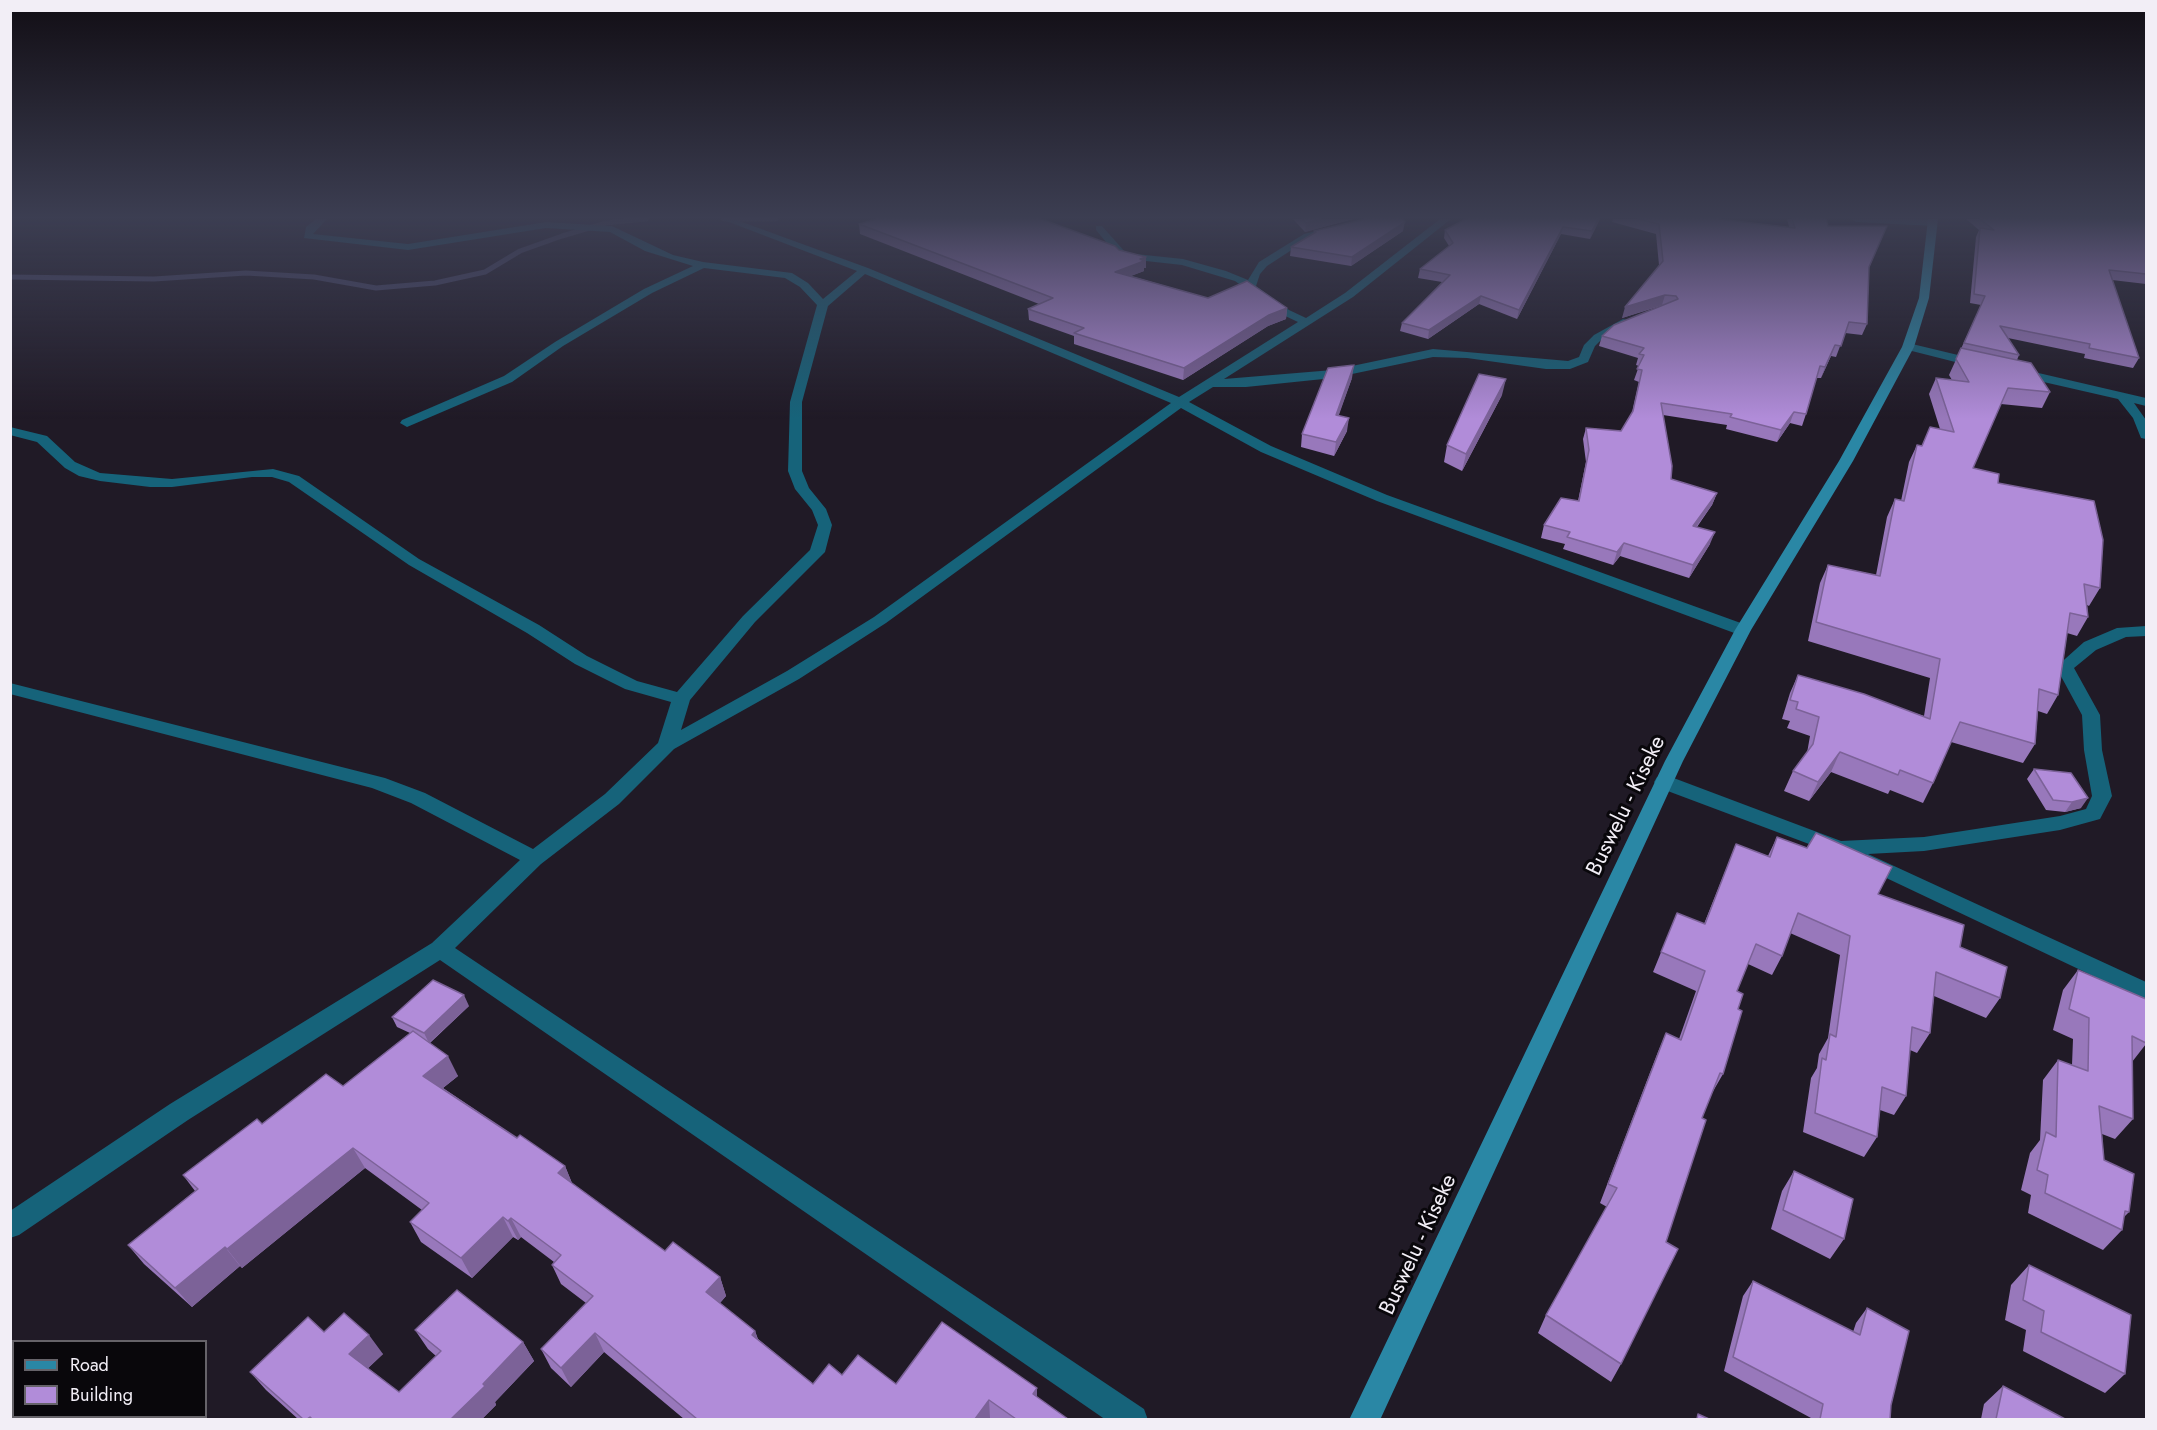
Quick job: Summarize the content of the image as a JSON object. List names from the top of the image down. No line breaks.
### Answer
{"streets":{"main road":["Buswelu - Kiseke"]},"legend":["Road","Building"]}
